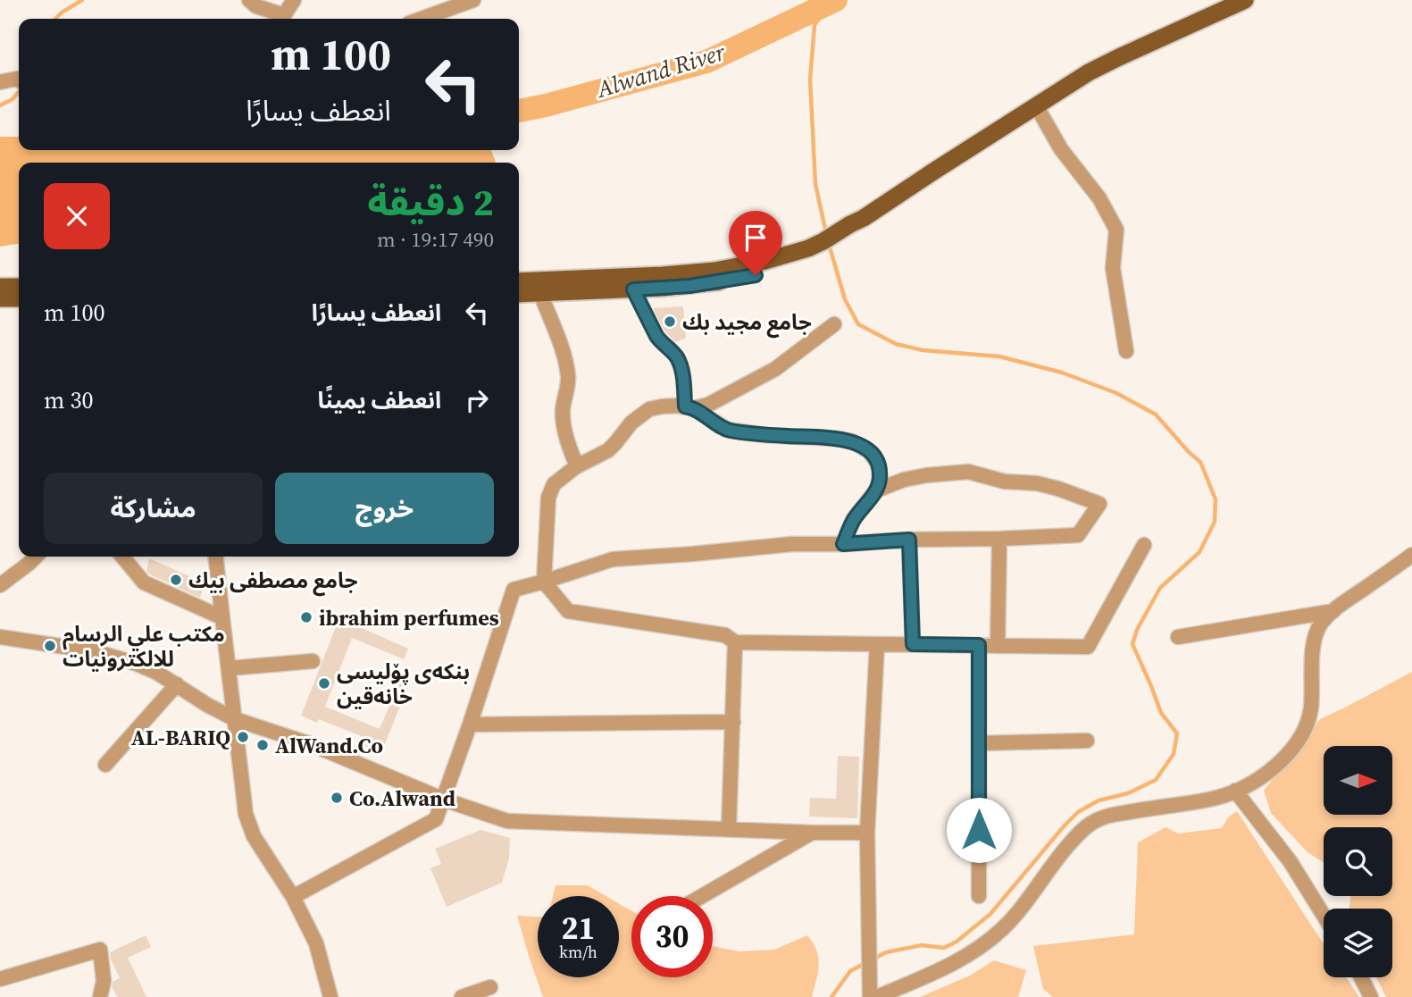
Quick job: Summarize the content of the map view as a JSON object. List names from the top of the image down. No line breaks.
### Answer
{"water":["Alwand River"],"places":["جامع مجيد بك","جامع مصطفى بيك","ibrahim perfumes","مكتب علي الرسام للالكترونيات","بنکەی پۆلیسی خانەقین","AL-BARIQ","AlWand.Co","Co.Alwand"],"north":"right","page":{"turn":["100 m","انعطف يسارًا"],"heading":["2 دقيقة","490 m · 19:17"],"list":[{"name":"انعطف يسارًا","value":"100 m"},{"name":"انعطف يمينًا","value":"30 m"}],"buttons":["خروج","مشاركة"],"speed":"21 km/h","limit":"30"}}
